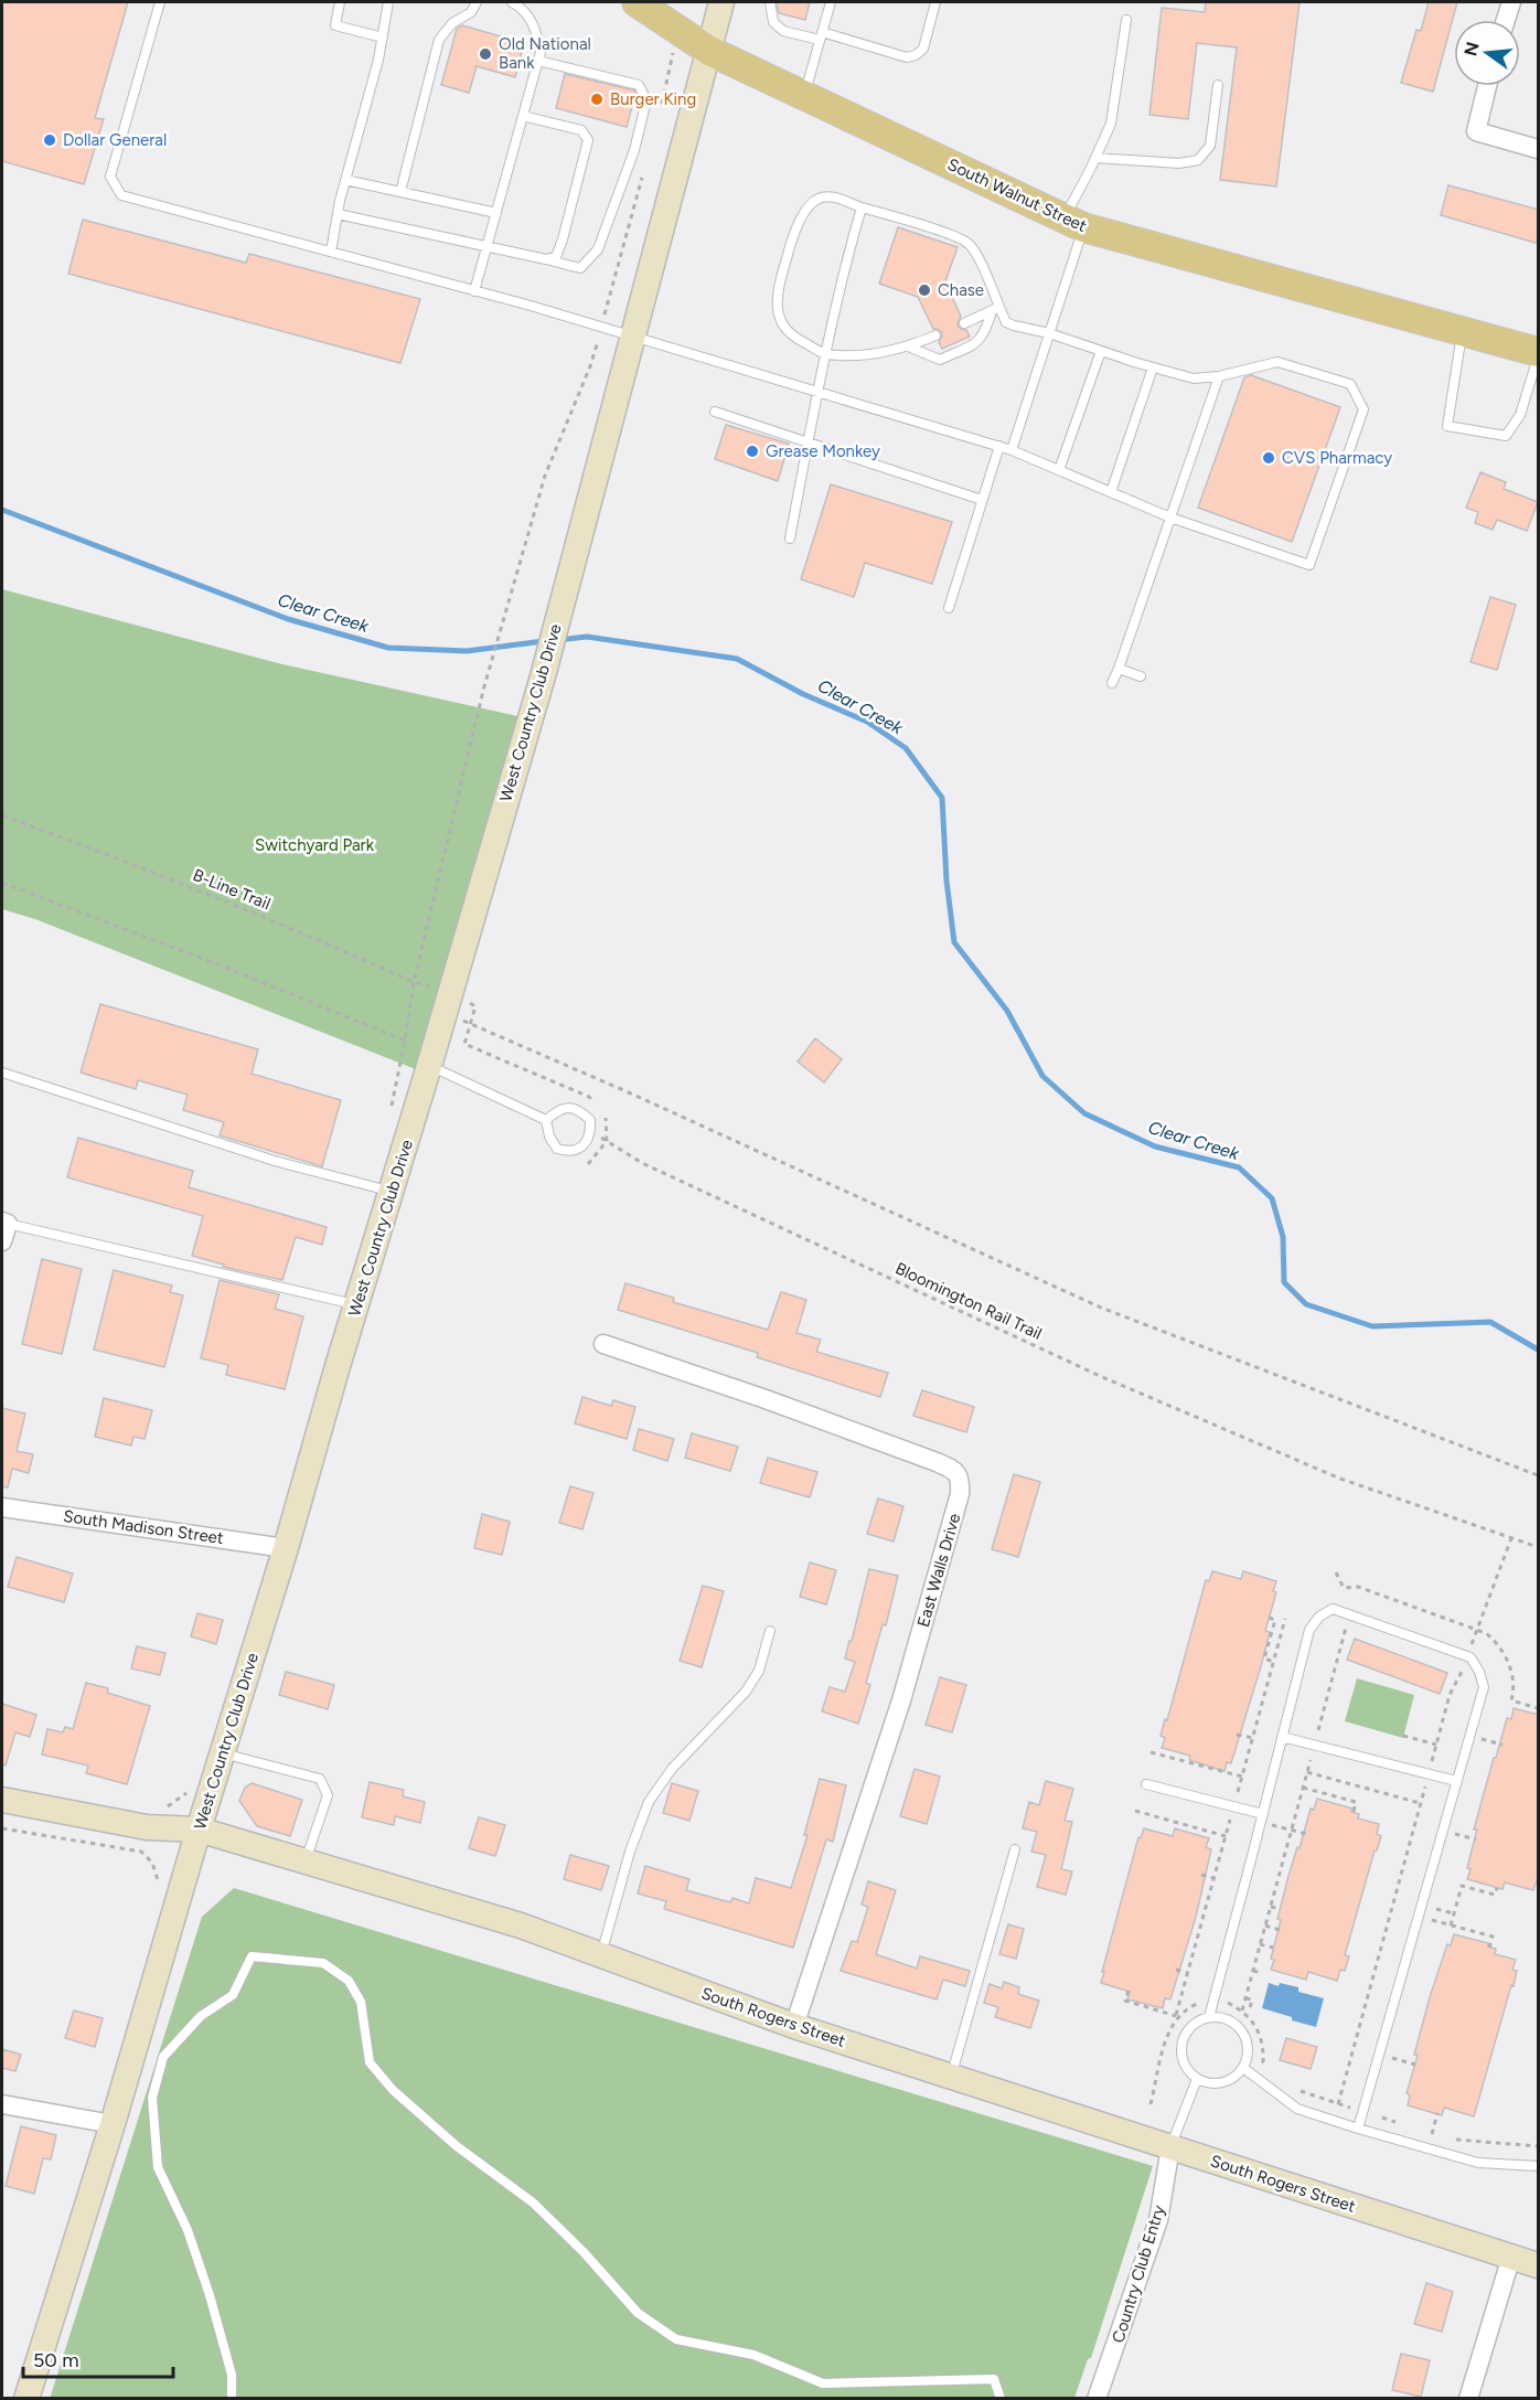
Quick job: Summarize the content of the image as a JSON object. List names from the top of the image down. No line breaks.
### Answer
{"streets":{"main road":["South Walnut Street","West Country Club Drive","South Rogers Street"],"street":["South Madison Street","East Walls Drive","Country Club Entry"],"path":["B-Line Trail","Bloomington Rail Trail"]},"crossings":[["South Walnut Street","West Country Club Drive"],["West Country Club Drive","B-Line Trail"],["West Country Club Drive","South Madison Street"],["West Country Club Drive","South Rogers Street"],["East Walls Drive","South Rogers Street"],["South Rogers Street","Country Club Entry"]],"water":["Clear Creek"],"parks":["Switchyard Park"],"places":["Old National Bank","Burger King","Dollar General","Chase","Grease Monkey","CVS Pharmacy"],"scale_bar":"50 m","north":"left"}
